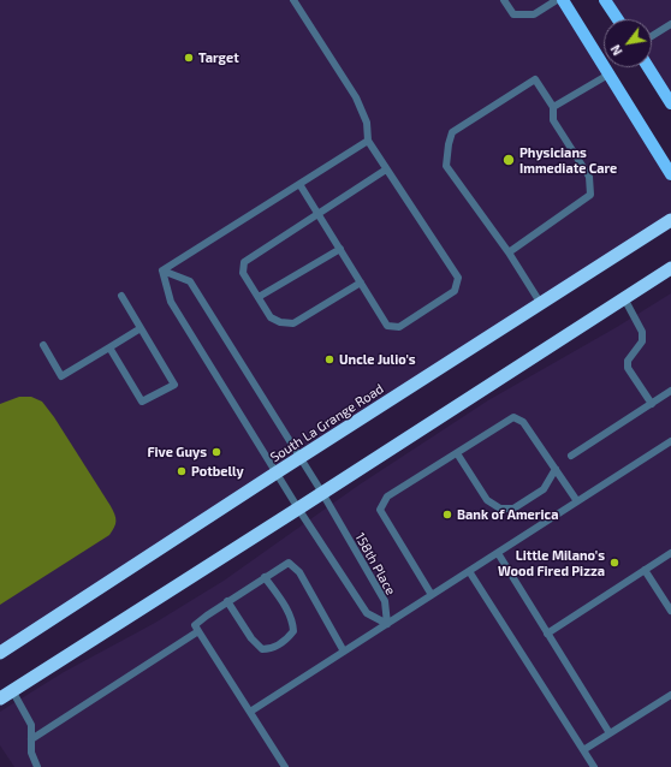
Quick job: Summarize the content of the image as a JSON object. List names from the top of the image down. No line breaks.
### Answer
{"streets":{"highway":["South La Grange Road"],"lane":["158th Place"]},"crossings":[["South La Grange Road","158th Place"]],"places":["Target","Physicians Immediate Care","Uncle Julio's","Five Guys","Potbelly","Bank of America","Little Milano's Wood Fired Pizza"],"north":"bottom left"}
